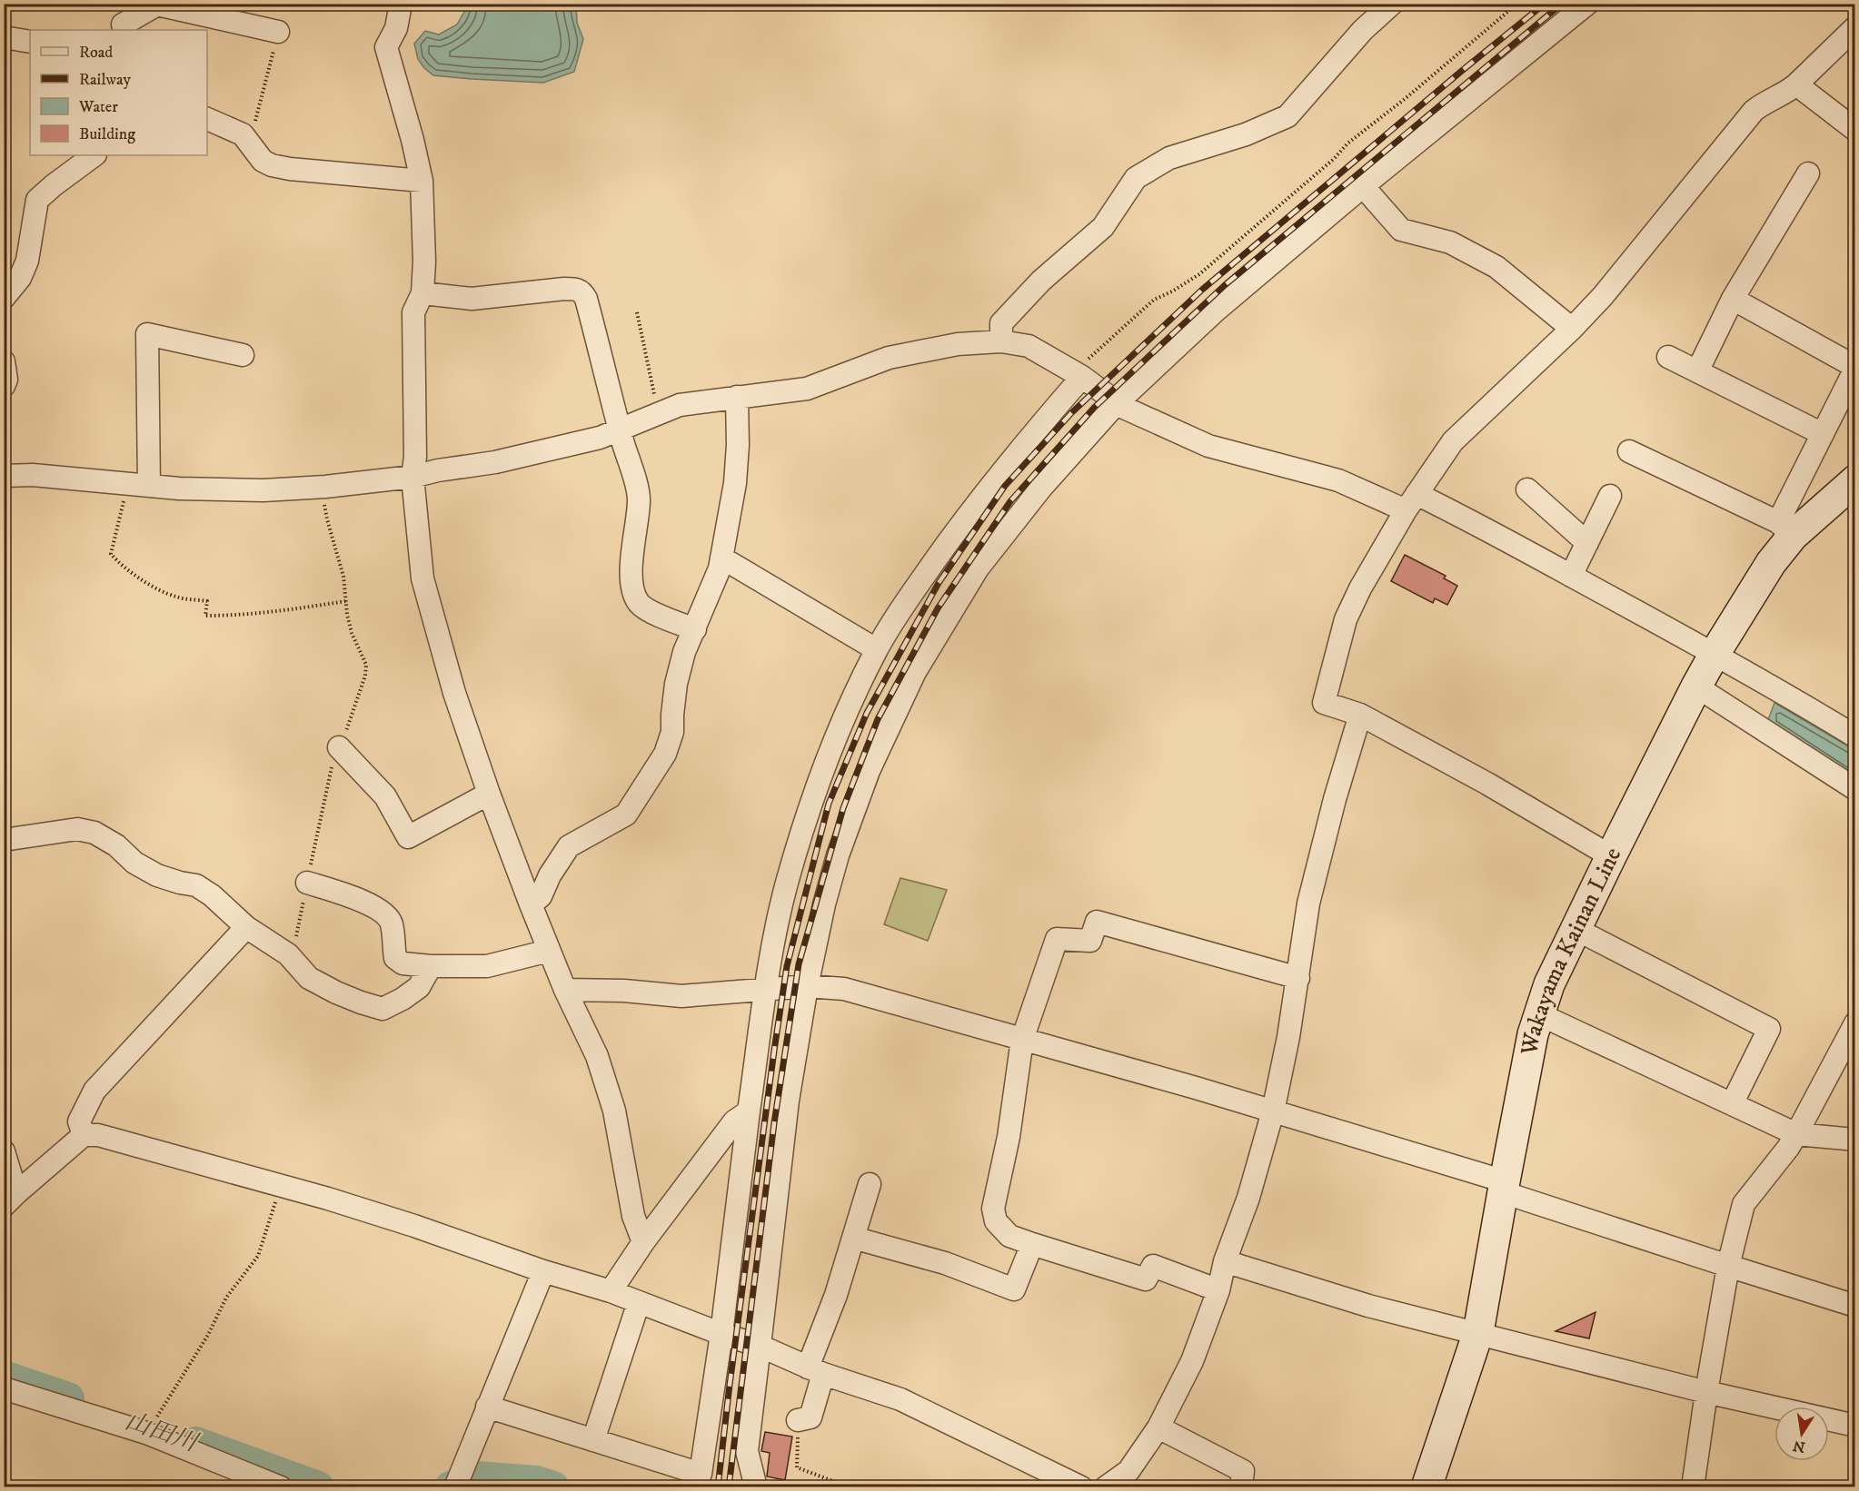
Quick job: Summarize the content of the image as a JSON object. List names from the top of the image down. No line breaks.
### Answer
{"streets":{"main road":["Wakayama Kainan Line"]},"water":["山田川"],"legend":["Road","Railway","Water","Building"],"north":"bottom"}
